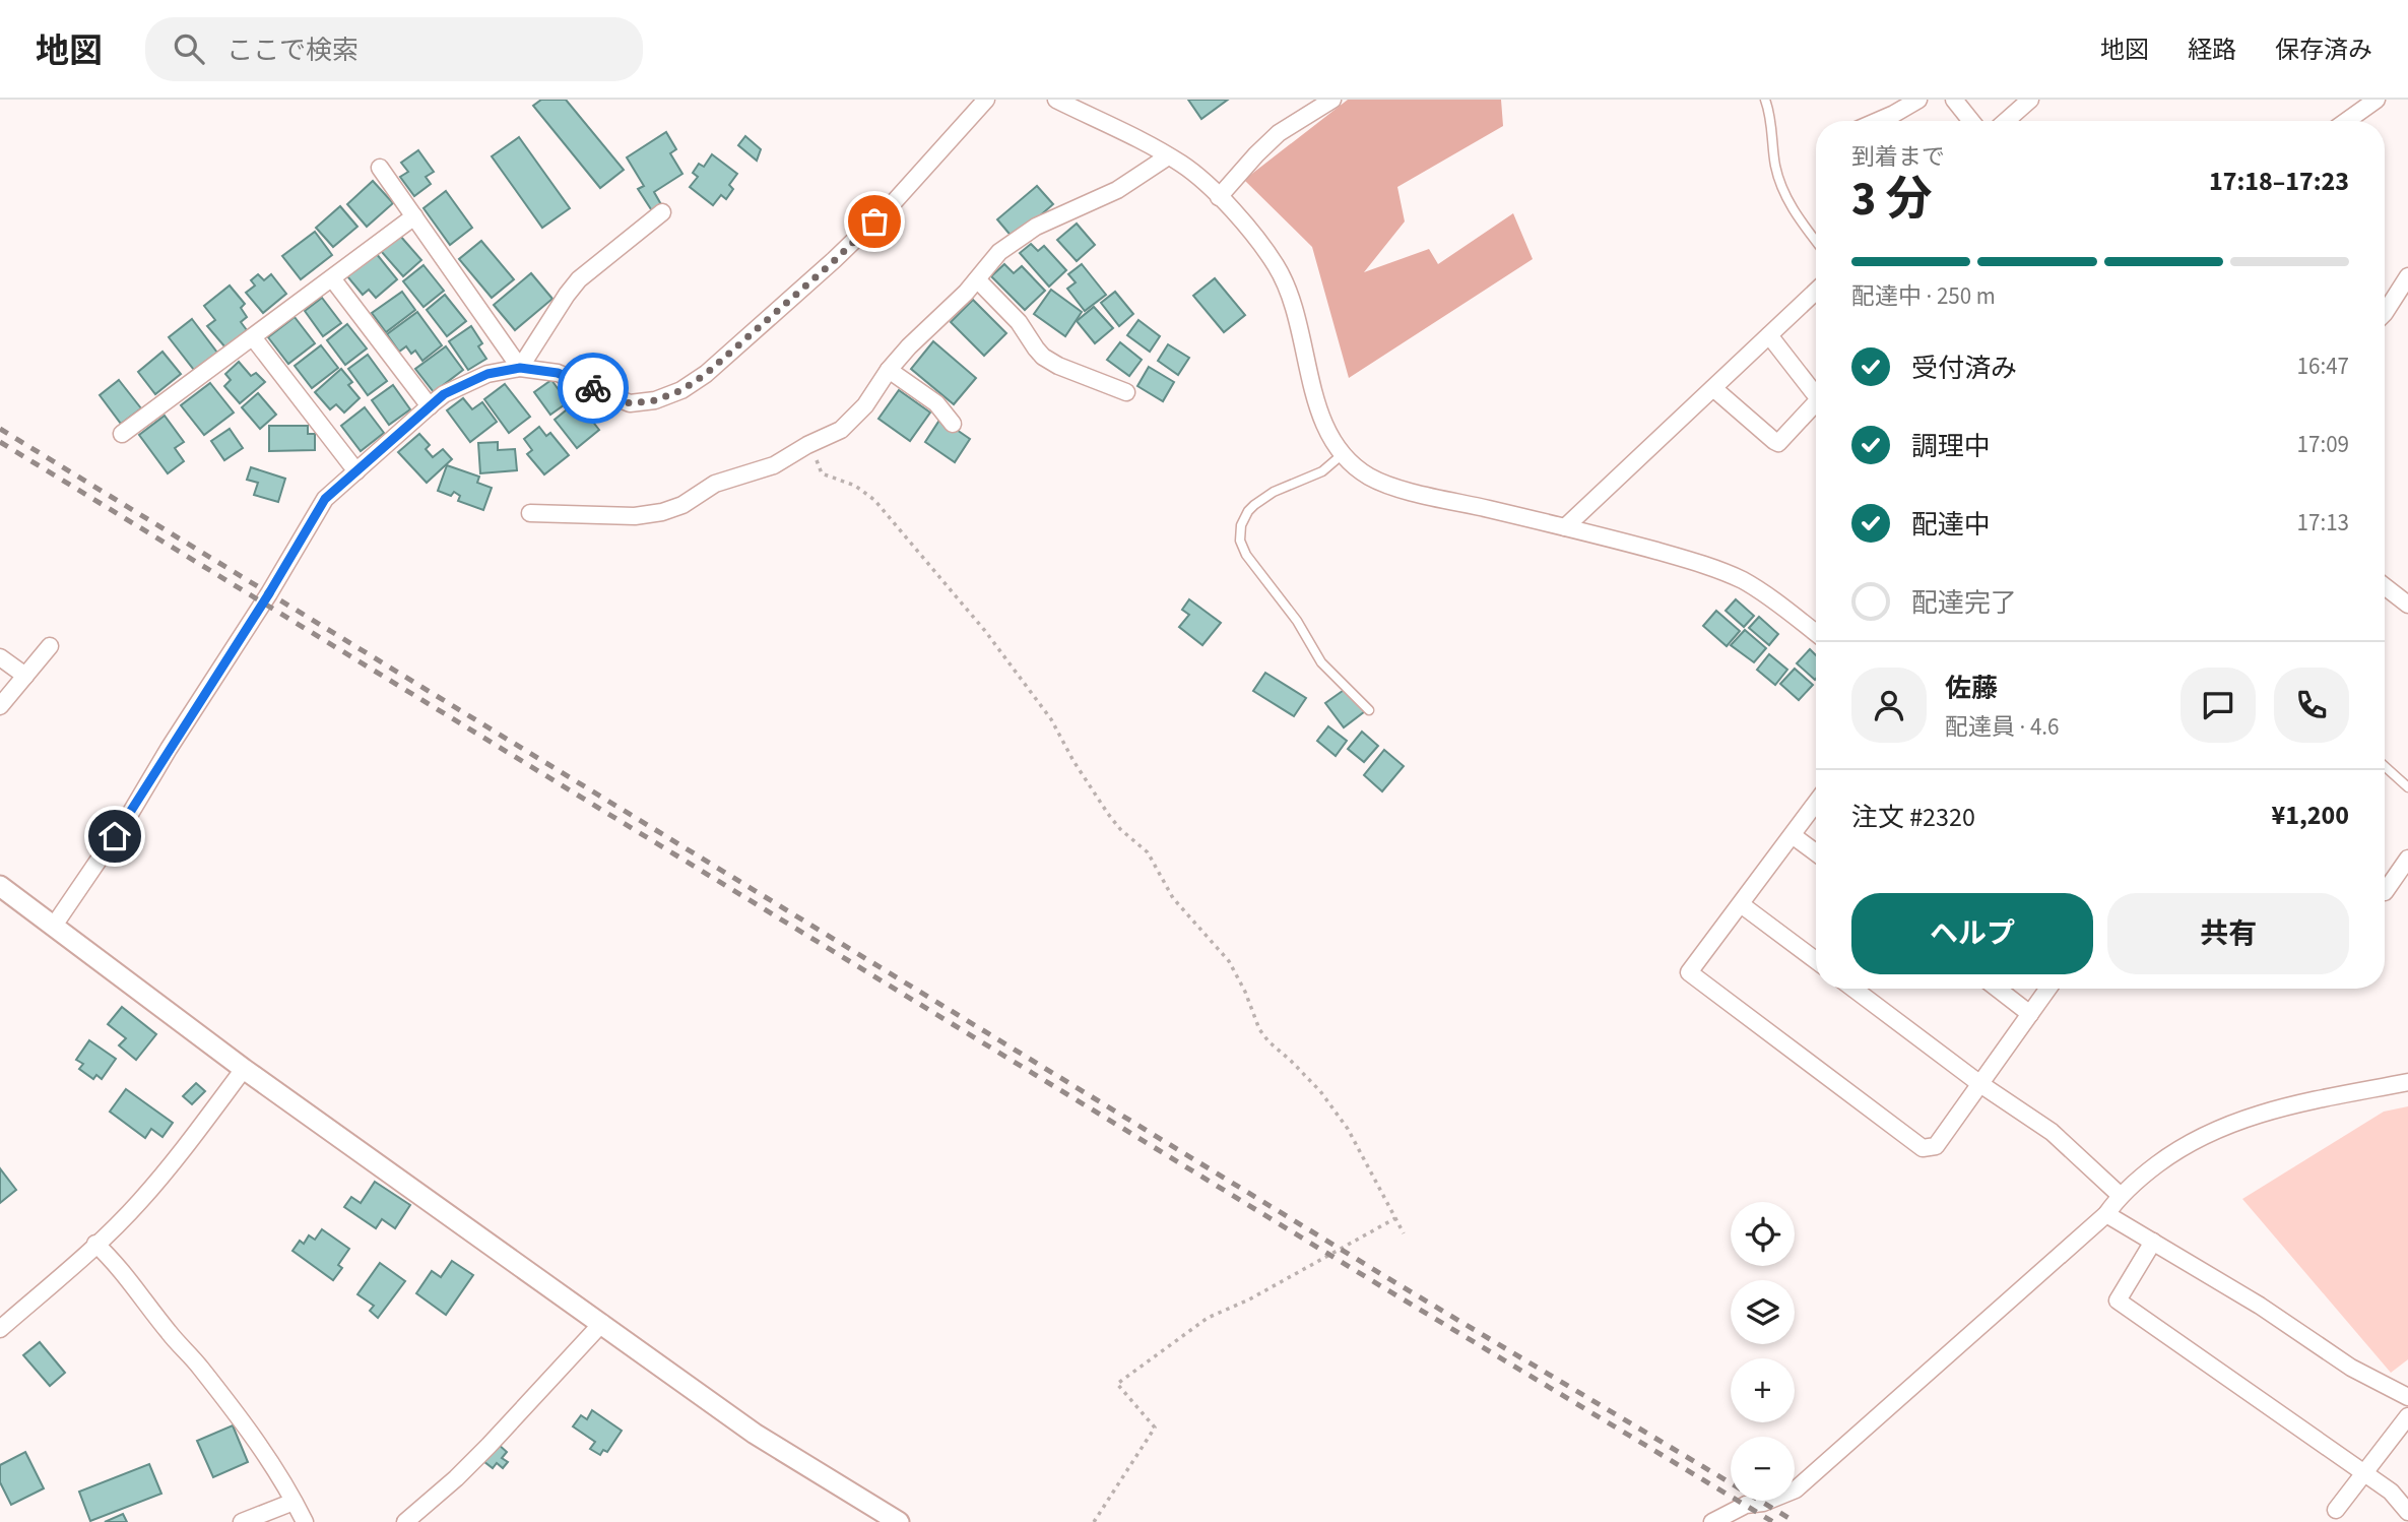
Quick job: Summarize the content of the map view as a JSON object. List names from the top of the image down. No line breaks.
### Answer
{"page":{"header":"地図","search":"ここで検索","nav":["地図","経路","保存済み"],"heading":["3 分","到着まで","17:18–17:23"],"panel":["佐藤","配達員 · 4.6","注文 #2320","¥1,200"],"bar":"配達中 · 250 m","list":[["受付済み","16:47"],["調理中","17:09"],["配達中","17:13"],"配達完了"],"buttons":["ヘルプ","共有"],"map_buttons":["+","−"]}}
